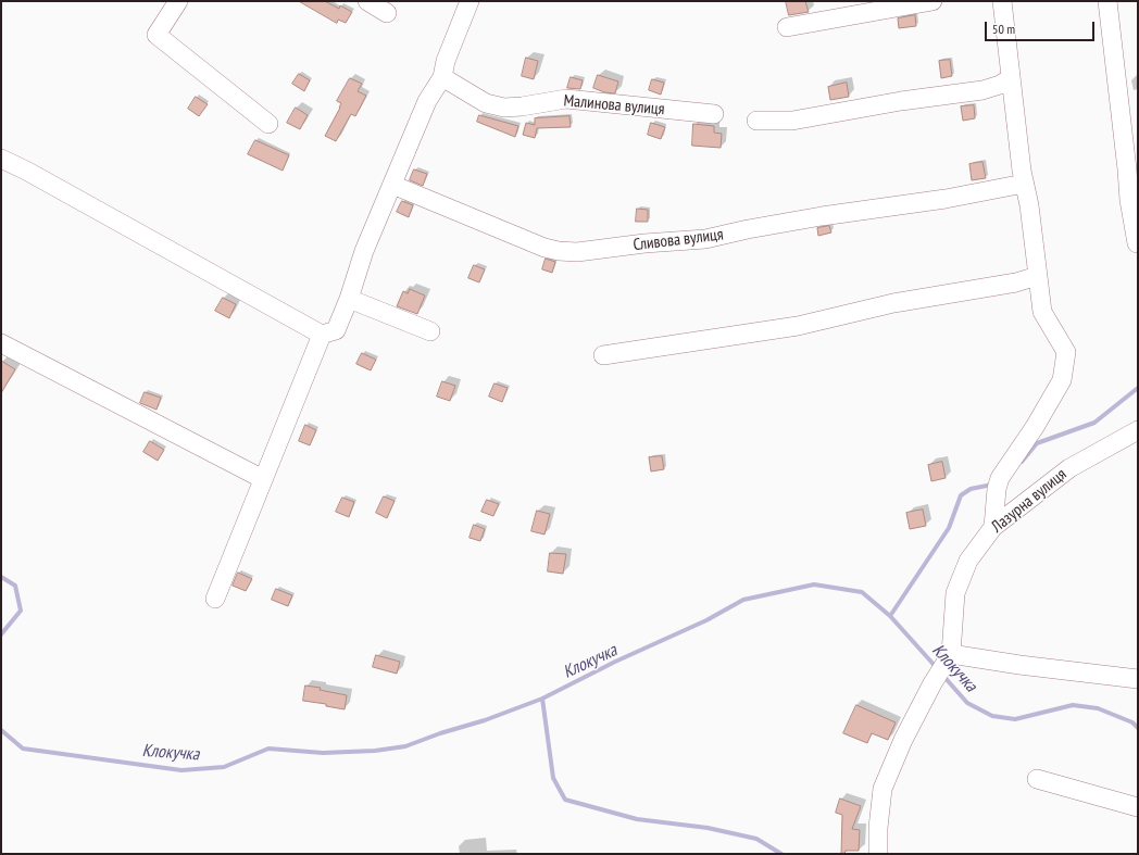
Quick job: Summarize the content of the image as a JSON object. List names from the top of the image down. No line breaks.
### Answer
{"streets":{"street":["Малинова вулиця","Сливова вулиця","Лазурна вулиця"]},"water":["Клокучка"],"scale_bar":"50 m"}
